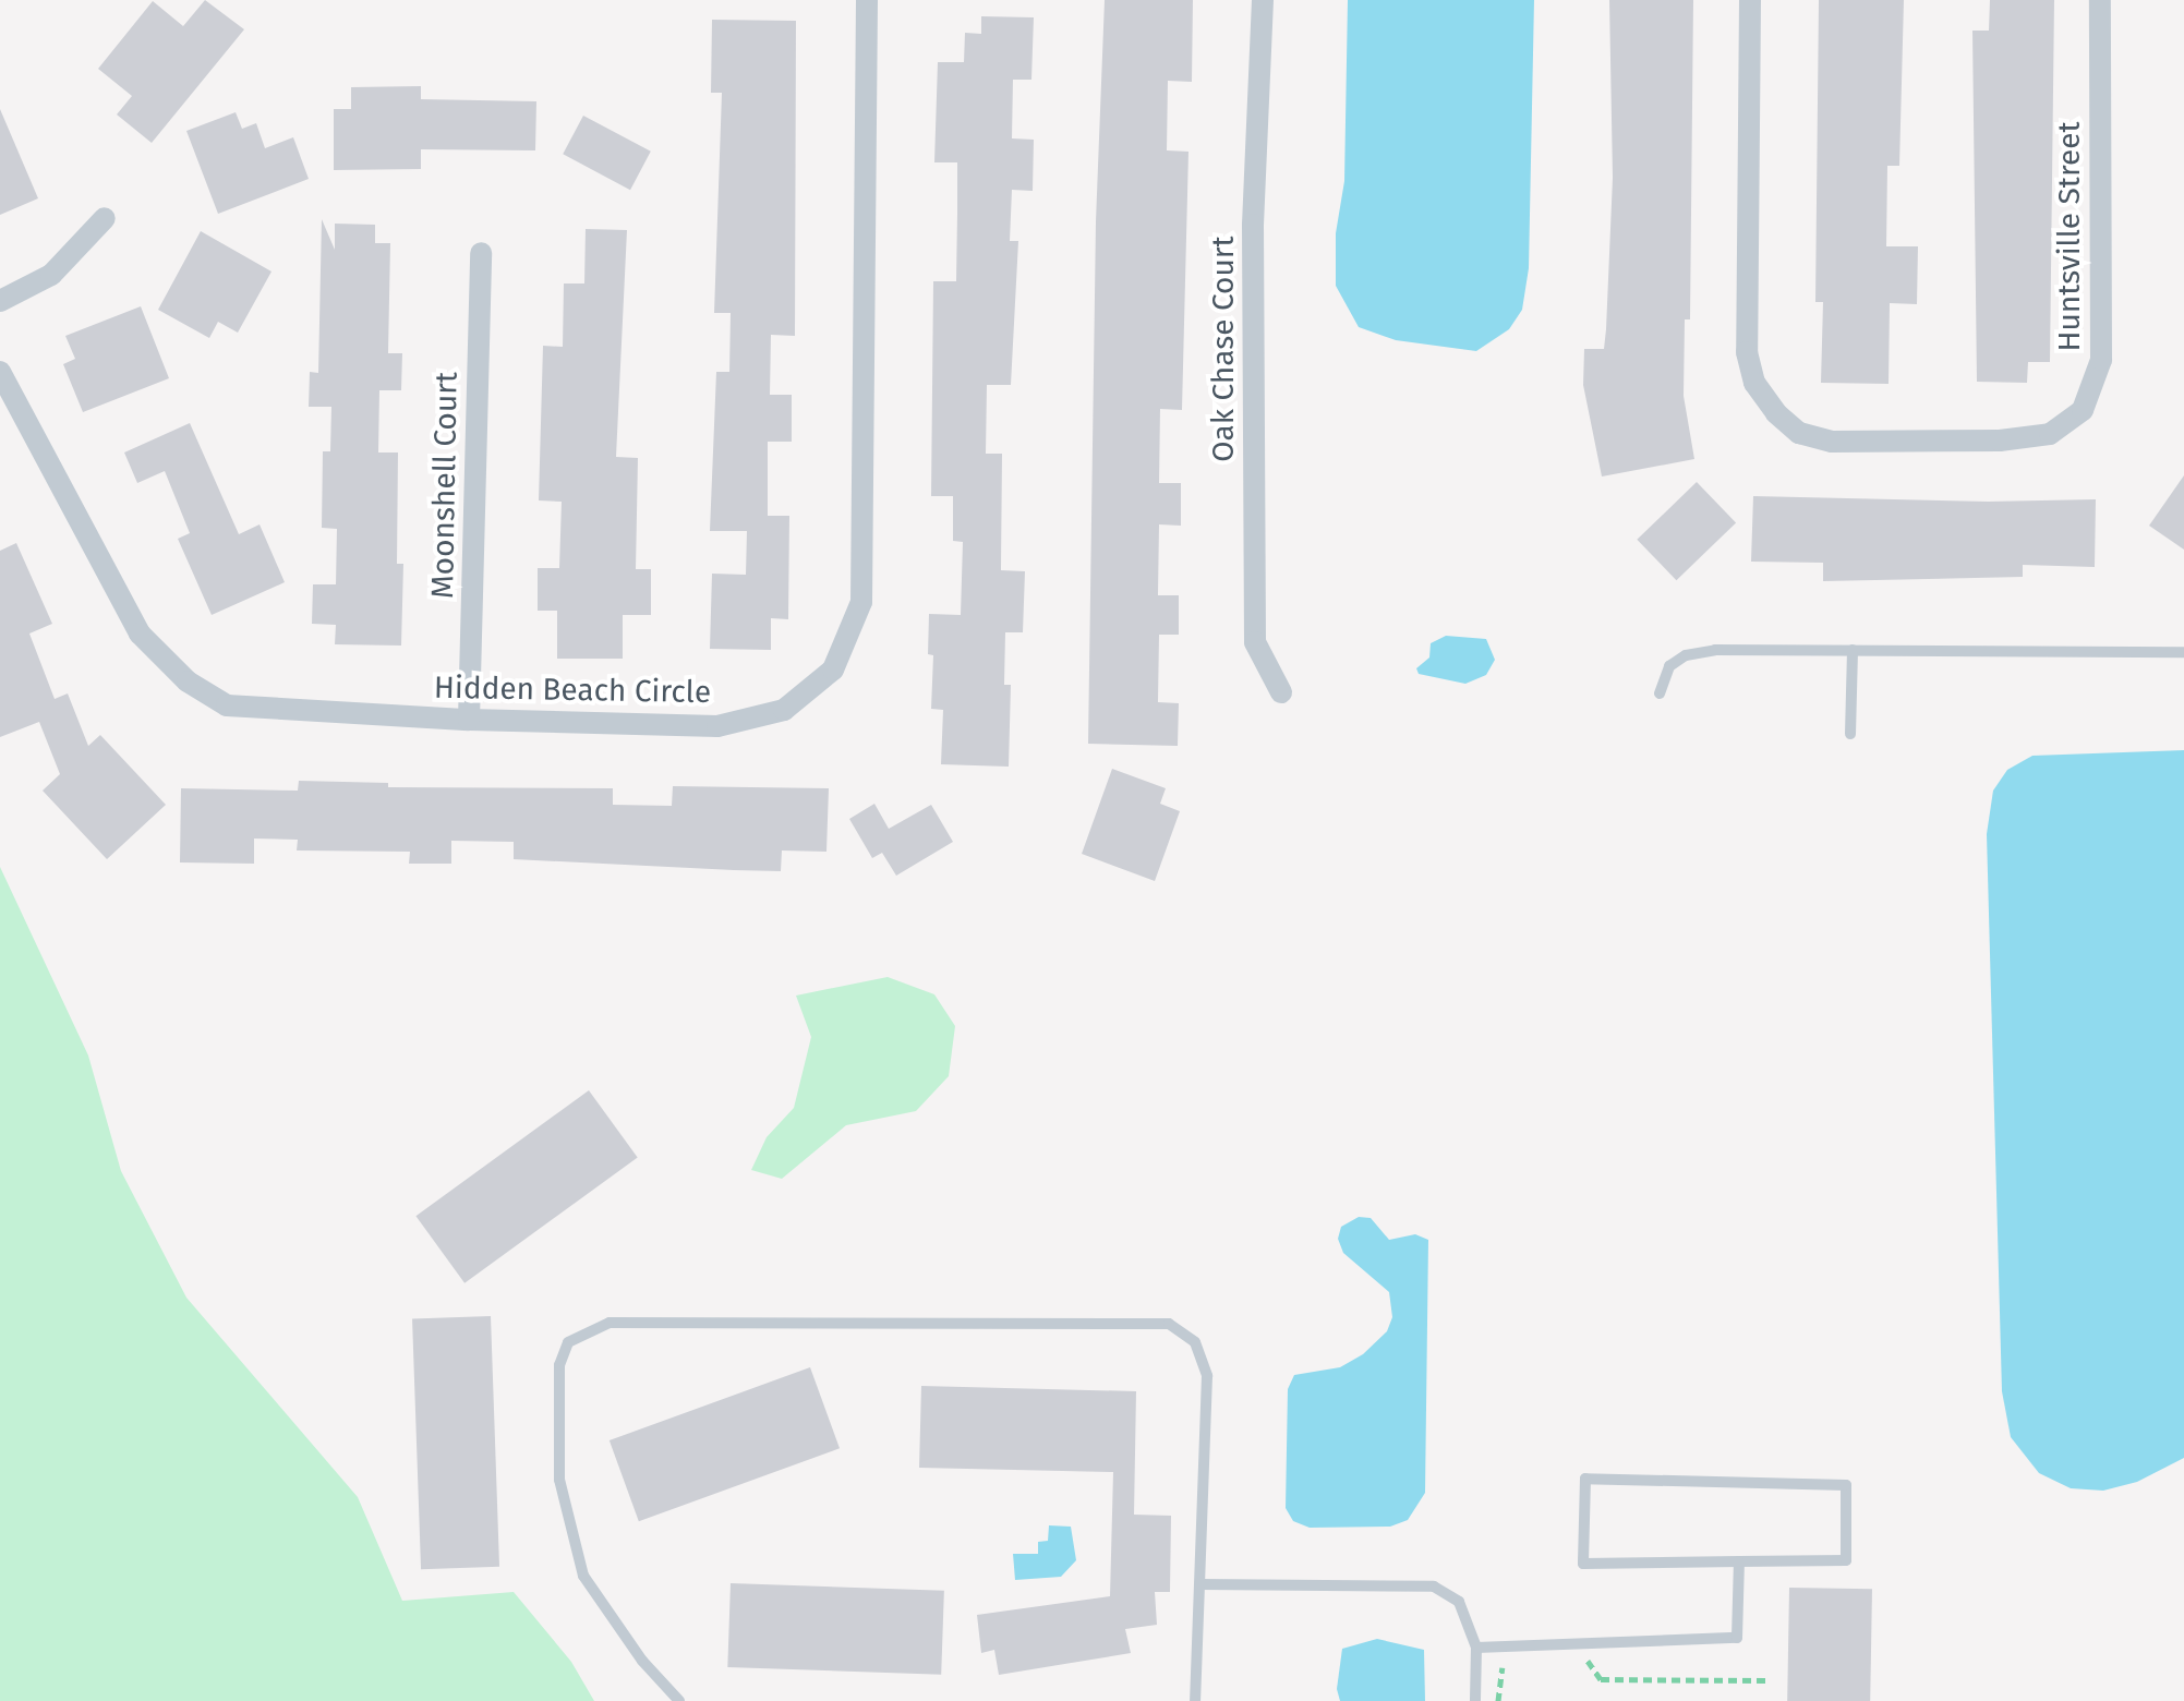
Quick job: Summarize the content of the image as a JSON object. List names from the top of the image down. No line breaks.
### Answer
{"streets":{"street":["Huntsville Street","Oak Chase Court","Moonshell Court","Hidden Beach Circle"]},"crossings":[["Moonshell Court","Hidden Beach Circle"]]}
